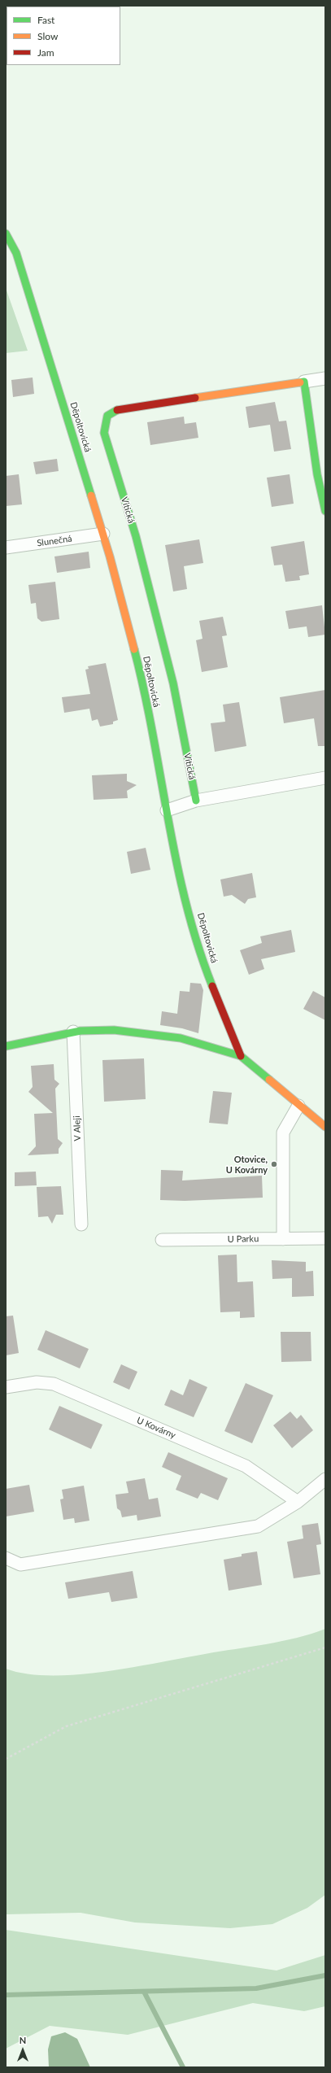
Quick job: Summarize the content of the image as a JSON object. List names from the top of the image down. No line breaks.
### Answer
{"streets":{"street":["Děpoltovická","Vitická","Slunečná","V Aleji","U Parku","U Kovárny"]},"crossings":[["Děpoltovická","Slunečná"],["Děpoltovická","V Aleji"]],"places":["Otovice, U Kovárny"],"legend":["Fast","Slow","Jam"],"north":"top"}
